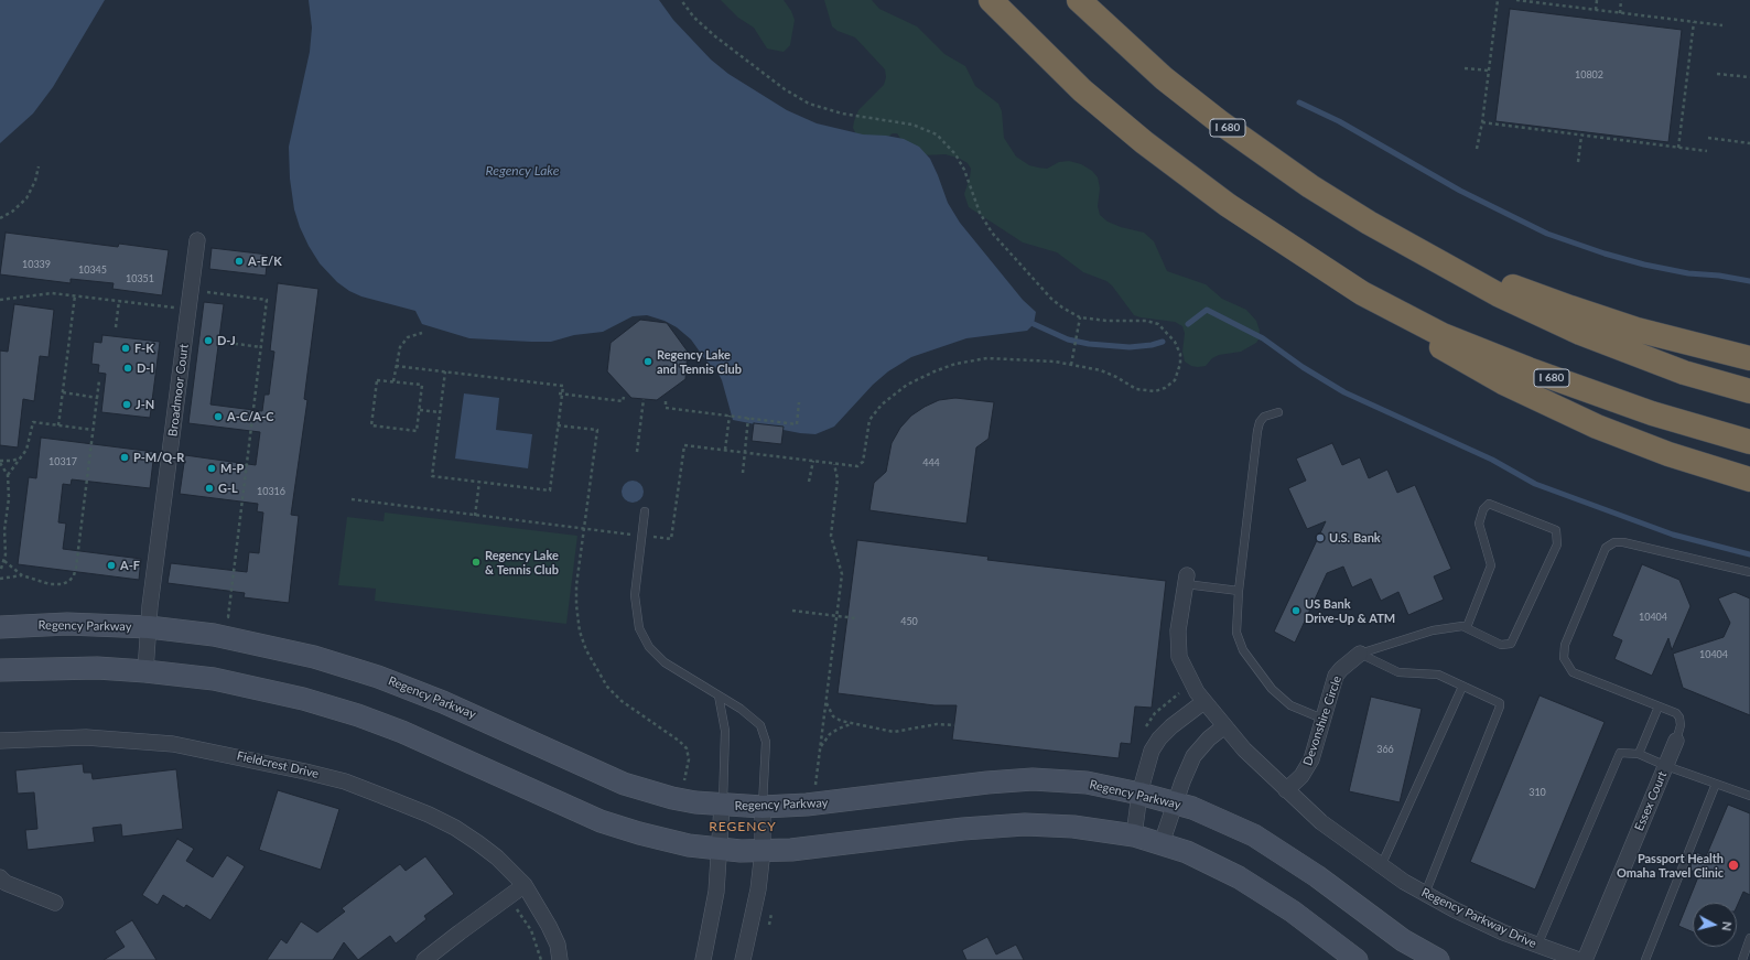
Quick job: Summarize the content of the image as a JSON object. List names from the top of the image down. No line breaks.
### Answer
{"streets":{"highway":["I 680"],"main road":["Regency Parkway"],"street":["Broadmoor Court","Devonshire Circle","Fieldcrest Drive","Essex Court","Regency Parkway Drive"]},"crossings":[["Broadmoor Court","Regency Parkway"],["Devonshire Circle","Regency Parkway Drive"]],"districts":["REGENCY"],"water":["Regency Lake"],"places":["A-E/K","D-J","F-K","Regency Lake and Tennis Club","D-I","J-N","A-C/A-C","P-M/Q-R","M-P","G-L","U.S. Bank","Regency Lake & Tennis Club","A-F","US Bank Drive-Up & ATM","Passport Health Omaha Travel Clinic"],"house_numbers":["10802","10339","10345","10351","10317","444","10316","10404","450","10404","366","310"],"north":"right"}
